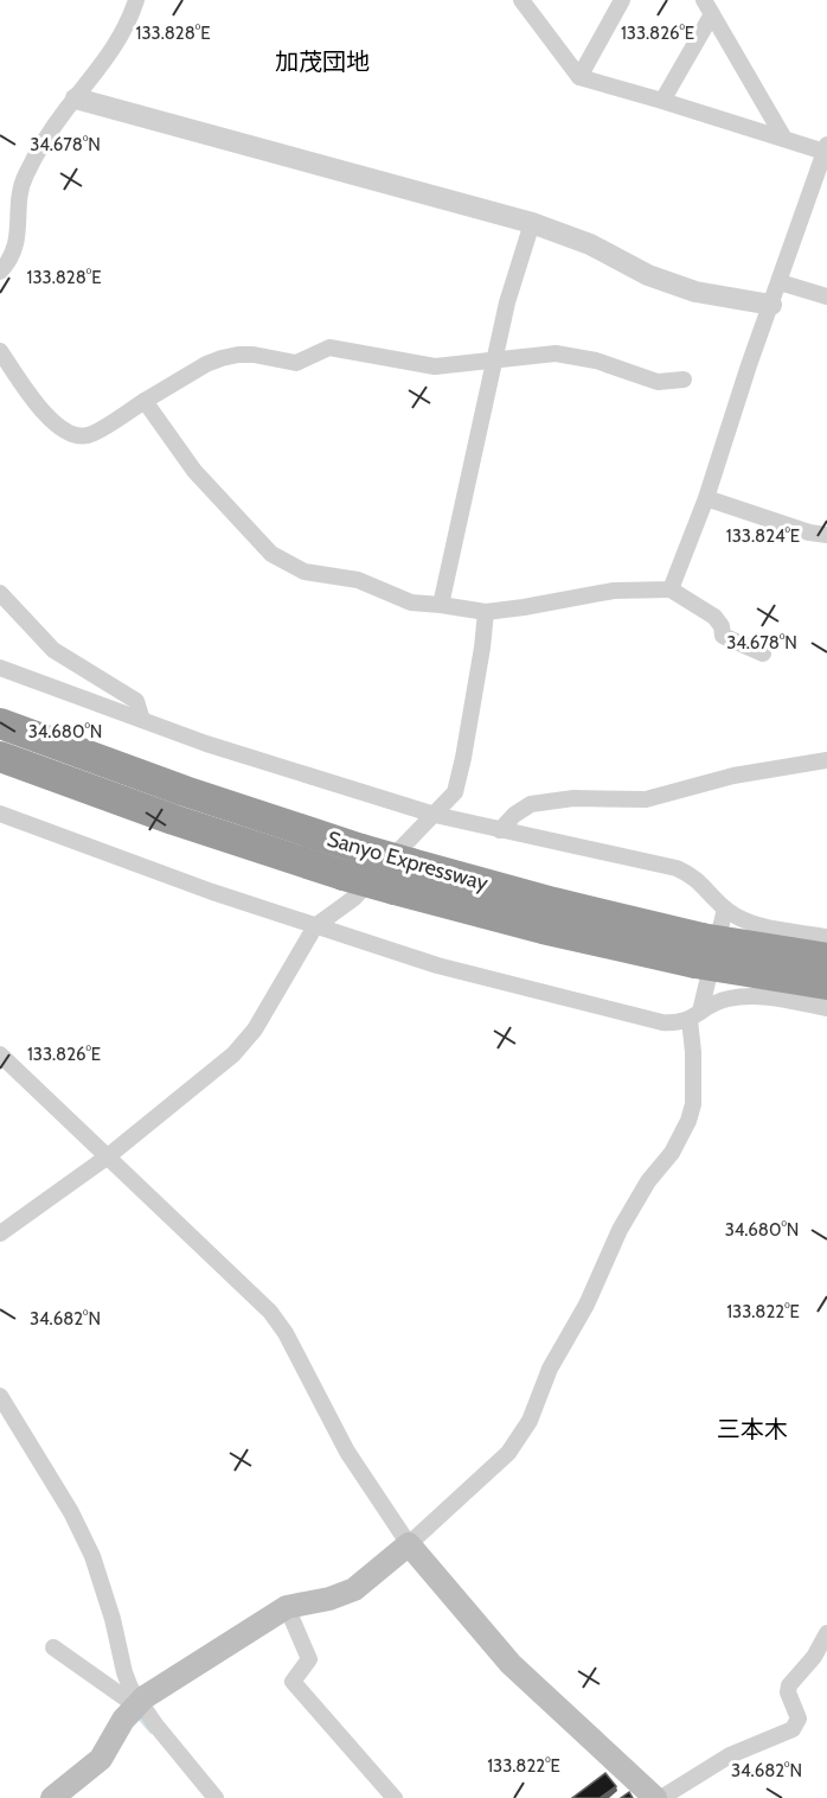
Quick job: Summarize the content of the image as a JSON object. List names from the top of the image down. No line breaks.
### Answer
{"streets":{"highway":["Sanyo Expressway"]},"districts":["加茂団地","三本木"],"coordinates":["133.828°E","133.826°E","34.678°N","133.824°E","34.680°N","133.822°E","34.682°N"]}
